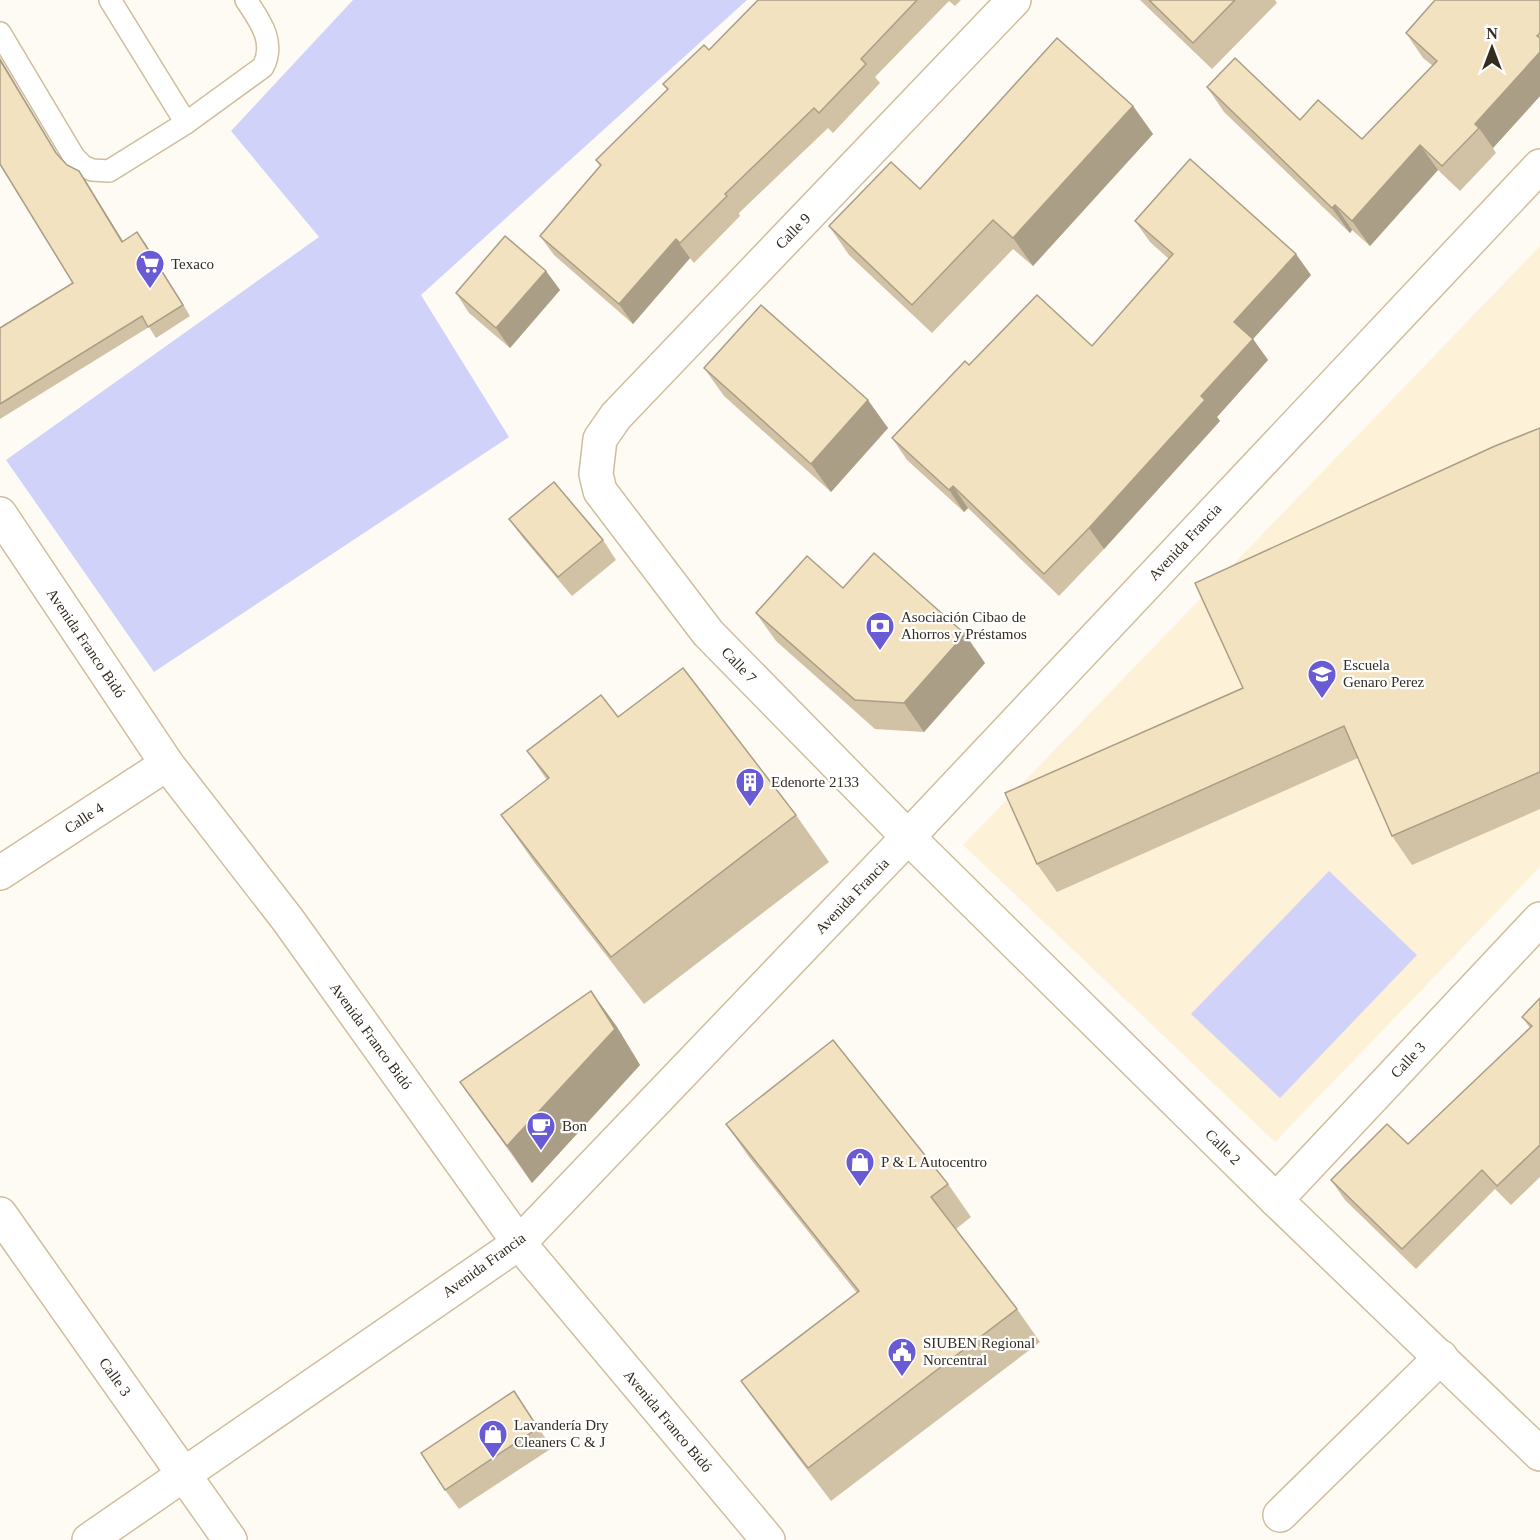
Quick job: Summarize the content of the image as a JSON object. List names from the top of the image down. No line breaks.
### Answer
{"streets":{"street":["Calle 9","Avenida Francia","Avenida Franco Bidó","Calle 7","Calle 4","Calle 3","Calle 2"]},"crossings":[["Calle 9","Calle 7"],["Avenida Francia","Avenida Franco Bidó"],["Avenida Francia","Calle 7"],["Avenida Francia","Calle 3"],["Avenida Francia","Calle 2"],["Avenida Franco Bidó","Calle 4"],["Calle 7","Calle 2"],["Calle 3","Calle 2"]],"places":{"supermarket":["Texaco"],"bank":["Asociación Cibao de Ahorros y Préstamos"],"school or university":["Escuela Genaro Perez"],"building":["Edenorte 2133"],"cafe":["Bon"],"shop":["P & L Autocentro","Lavandería Dry Cleaners C & J"],"public building":["SIUBEN Regional Norcentral"]},"north":"top"}
